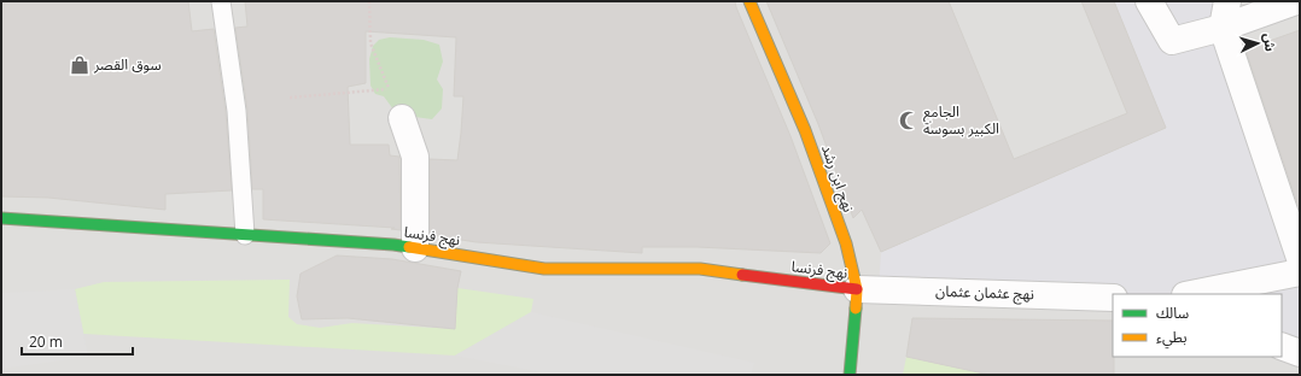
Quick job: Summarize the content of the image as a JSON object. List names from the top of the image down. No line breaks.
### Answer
{"streets":{"street":["نهج ابن رشد","نهج فرنسا","نهج عثمان عثمان"]},"crossings":[["نهج ابن رشد","نهج فرنسا"],["نهج ابن رشد","نهج عثمان عثمان"],["نهج فرنسا","نهج عثمان عثمان"]],"places":{"shop":["سوق القصر"],"mosque":["الجامع الكبير بسوسة"]},"legend":["سالك","بطيء"],"scale_bar":"20 m","north":"right"}
